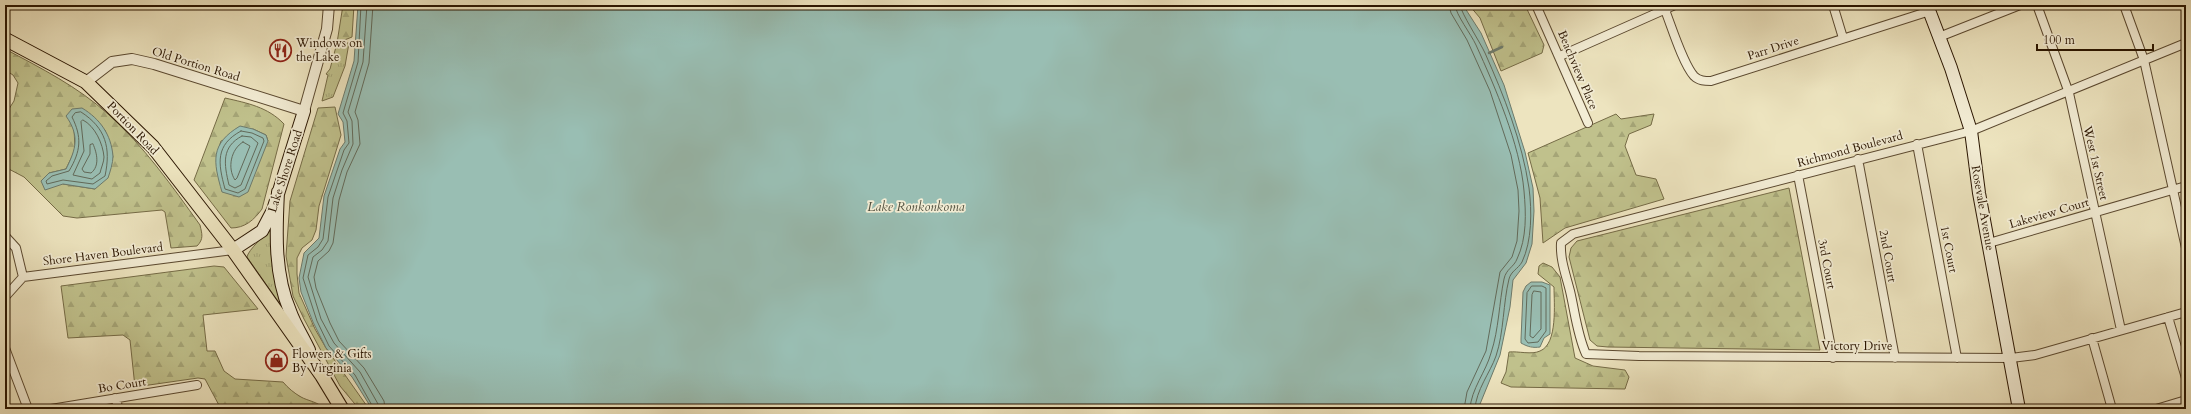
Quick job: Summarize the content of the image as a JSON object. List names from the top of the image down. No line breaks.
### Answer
{"streets":{"main road":["Portion Road","Lake Shore Road","Rosevale Avenue"],"street":["Parr Drive","Old Portion Road","Beachview Place","Richmond Boulevard","West 1st Street","Lakeview Court","1st Court","Shore Haven Boulevard","2nd Court","3rd Court","Victory Drive","Bo Court"]},"crossings":[["Parr Drive","Rosevale Avenue"],["Old Portion Road","Portion Road"],["Old Portion Road","Lake Shore Road"],["Portion Road","Lake Shore Road"],["Portion Road","Shore Haven Boulevard"],["Richmond Boulevard","West 1st Street"],["Richmond Boulevard","Rosevale Avenue"],["Richmond Boulevard","1st Court"],["Richmond Boulevard","2nd Court"],["Richmond Boulevard","3rd Court"],["Richmond Boulevard","Victory Drive"],["West 1st Street","Lakeview Court"],["West 1st Street","Victory Drive"],["Lake Shore Road","Shore Haven Boulevard"],["Rosevale Avenue","Lakeview Court"],["Rosevale Avenue","Victory Drive"],["1st Court","Victory Drive"],["2nd Court","Victory Drive"],["3rd Court","Victory Drive"]],"water":["Lake Ronkonkoma"],"places":{"restaurant":["Windows on the Lake"],"shop":["Flowers & Gifts By Virginia"]},"scale_bar":"100 m"}
